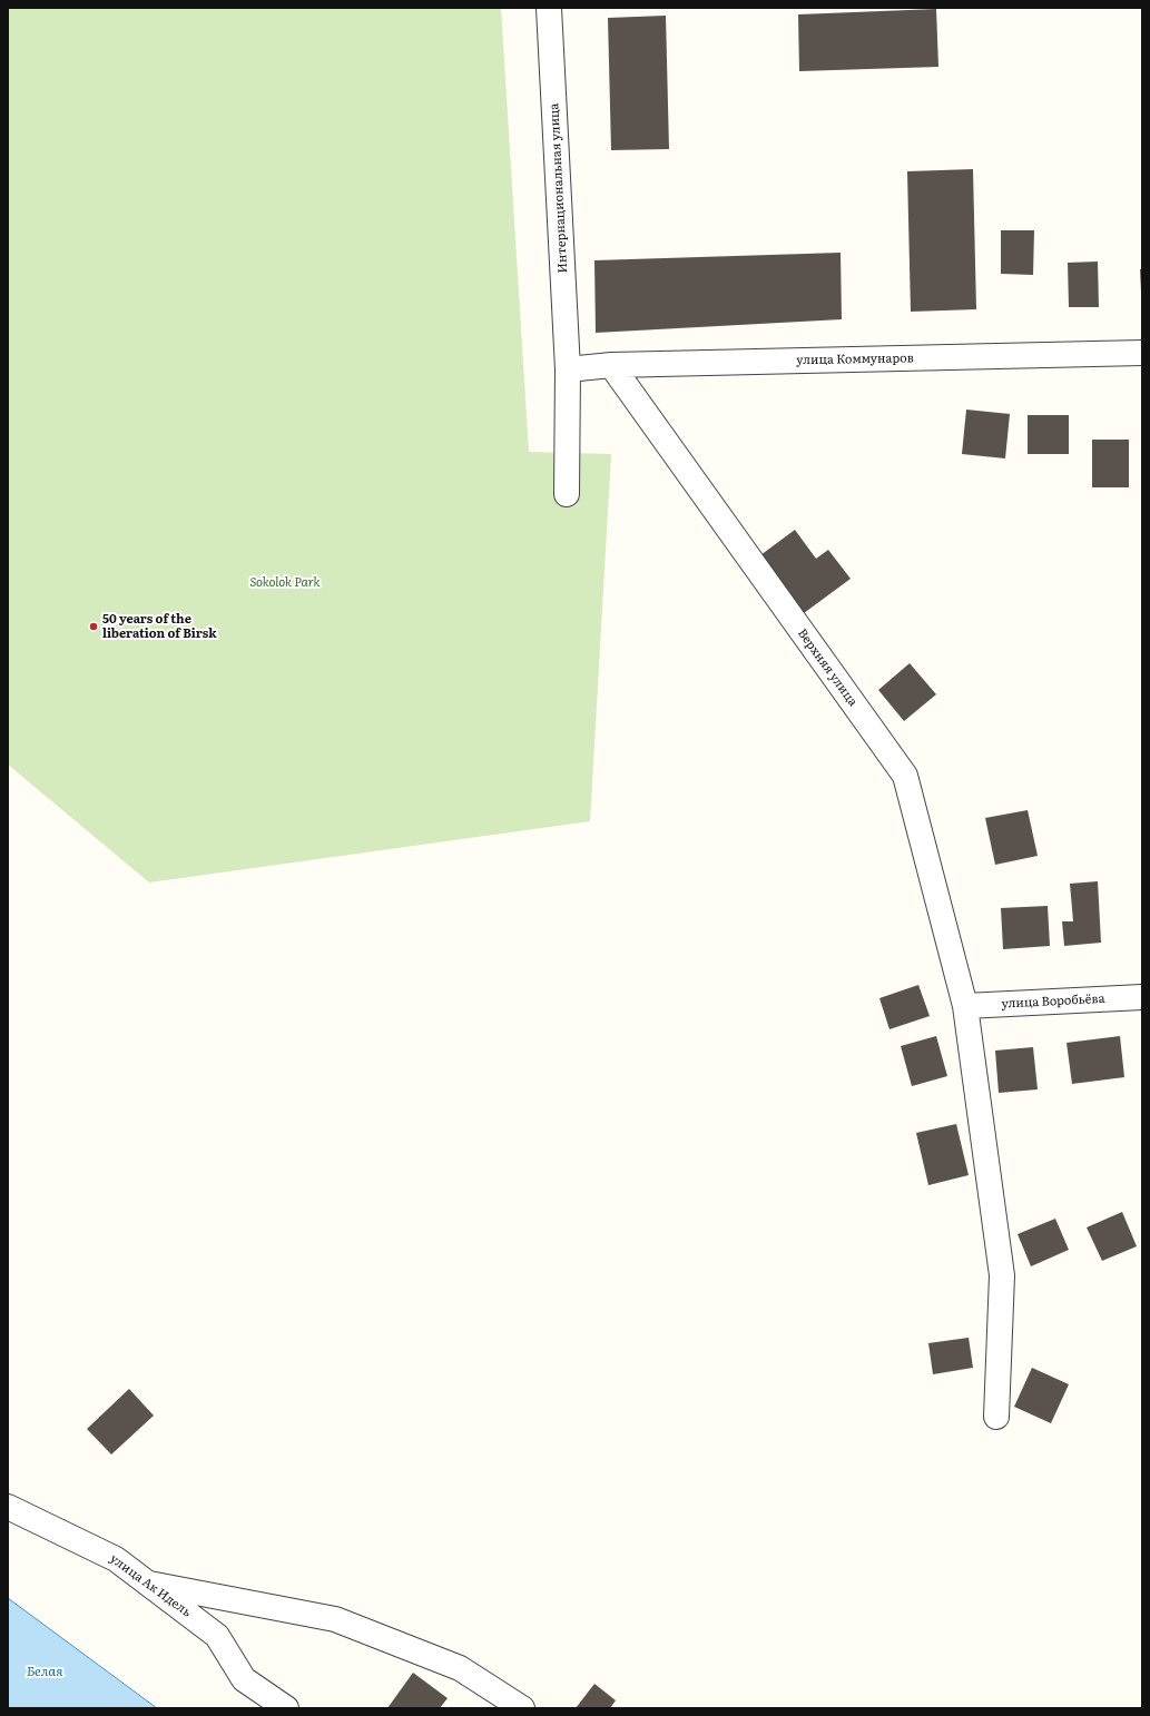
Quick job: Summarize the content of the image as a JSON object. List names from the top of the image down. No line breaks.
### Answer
{"streets":{"street":["Интернациональная улица","улица Коммунаров","Верхняя улица","улица Воробьёва","улица Ак Идель"]},"crossings":[["Интернациональная улица","улица Коммунаров"],["улица Коммунаров","Верхняя улица"],["Верхняя улица","улица Воробьёва"]],"water":["Белая"],"parks":["Sokolok Park"],"places":["50 years of the liberation of Birsk"]}
